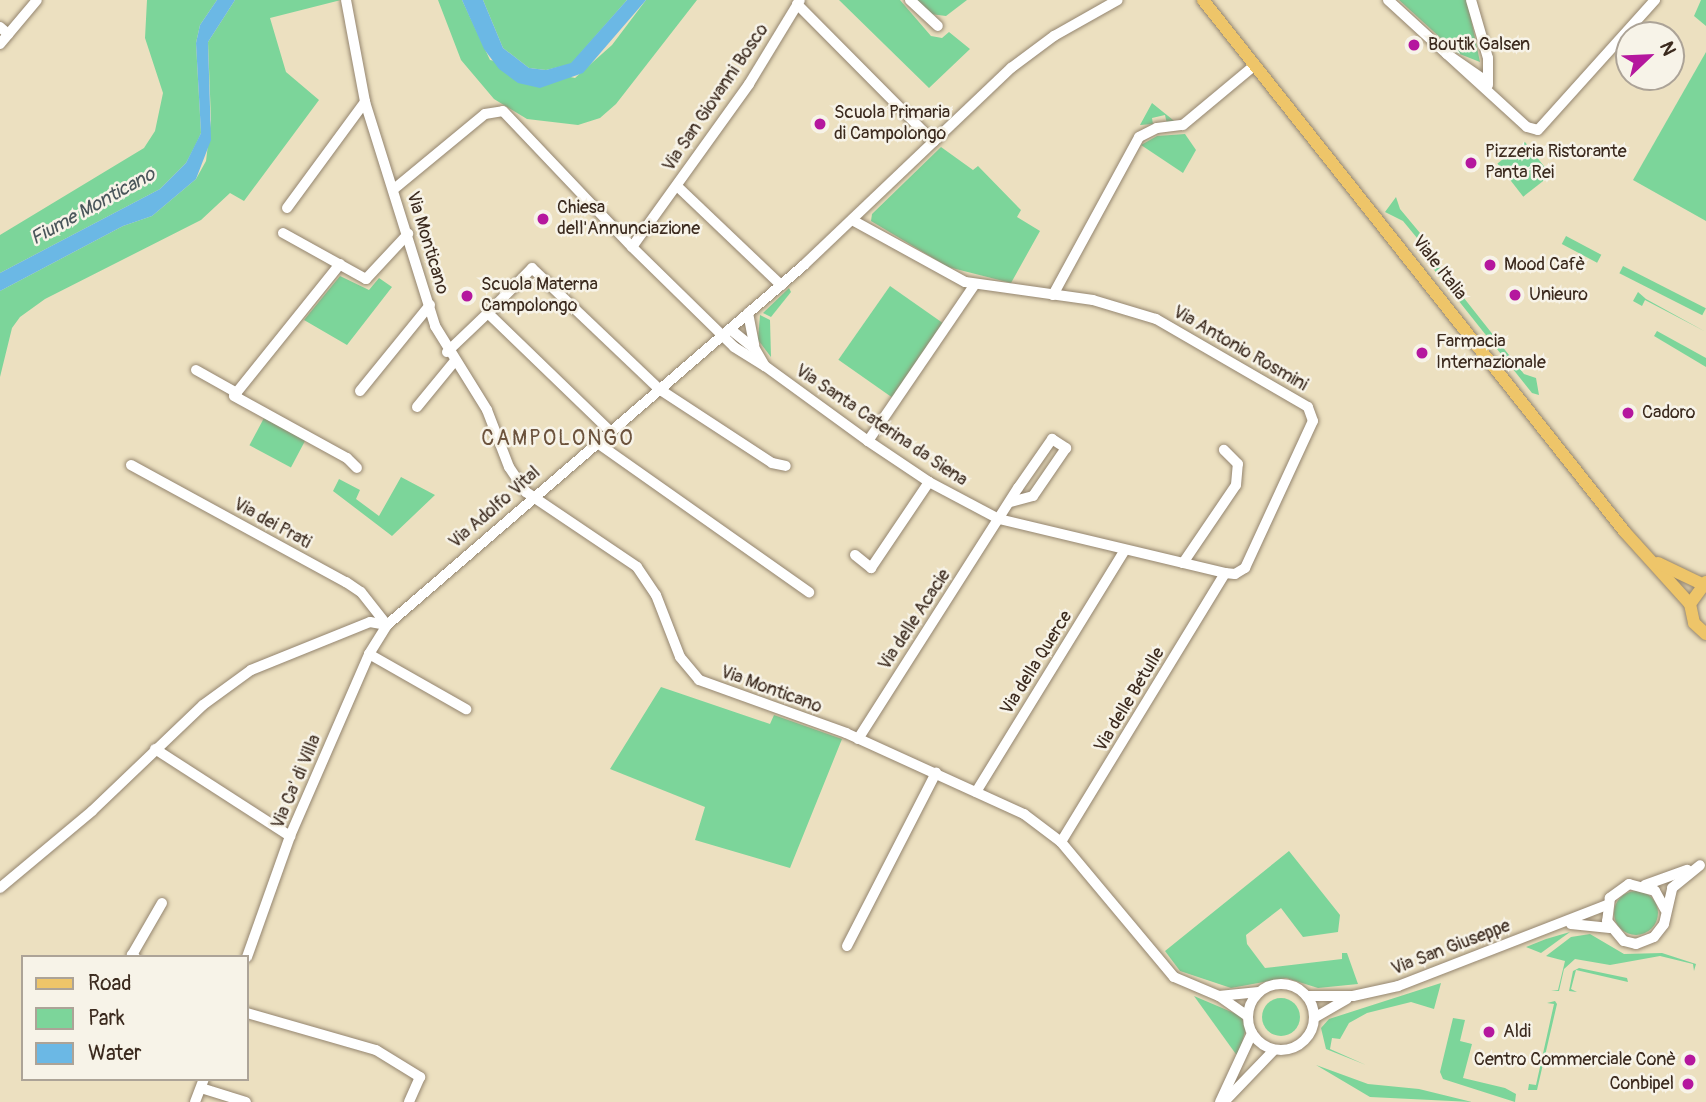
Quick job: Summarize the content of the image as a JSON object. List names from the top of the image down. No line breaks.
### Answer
{"streets":{"main road":["Viale Italia"],"street":["Via San Giovanni Bosco","Via Monticano","Via Antonio Rosmini","Via Santa Caterina da Siena","Via Adolfo Vital","Via dei Prati","Via delle Acacie","Via della Querce","Via delle Betulle","Via Ca' di Villa","Via San Giuseppe"]},"crossings":[["Via Monticano","Via Adolfo Vital"],["Via Monticano","Via delle Acacie"],["Via Monticano","Via della Querce"],["Via Monticano","Via delle Betulle"],["Via Monticano","Via San Giuseppe"],["Via Antonio Rosmini","Via Santa Caterina da Siena"],["Via Antonio Rosmini","Via Adolfo Vital"],["Via Antonio Rosmini","Via delle Betulle"],["Via Santa Caterina da Siena","Via Adolfo Vital"],["Via Santa Caterina da Siena","Via delle Acacie"],["Via Santa Caterina da Siena","Via della Querce"],["Via Santa Caterina da Siena","Via delle Betulle"],["Via Adolfo Vital","Via dei Prati"],["Via Adolfo Vital","Via Ca' di Villa"],["Via dei Prati","Via Ca' di Villa"]],"districts":["CAMPOLONGO"],"water":["Fiume Monticano"],"places":["Boutik Galsen","Scuola Primaria di Campolongo","Pizzeria Ristorante Panta Rei","Chiesa dell'Annunciazione","Mood Cafè","Unieuro","Scuola Materna Campolongo","Farmacia Internazionale","Cadoro","Aldi","Centro Commerciale Conè","Conbipel"],"legend":["Road","Park","Water"],"north":"top right"}
